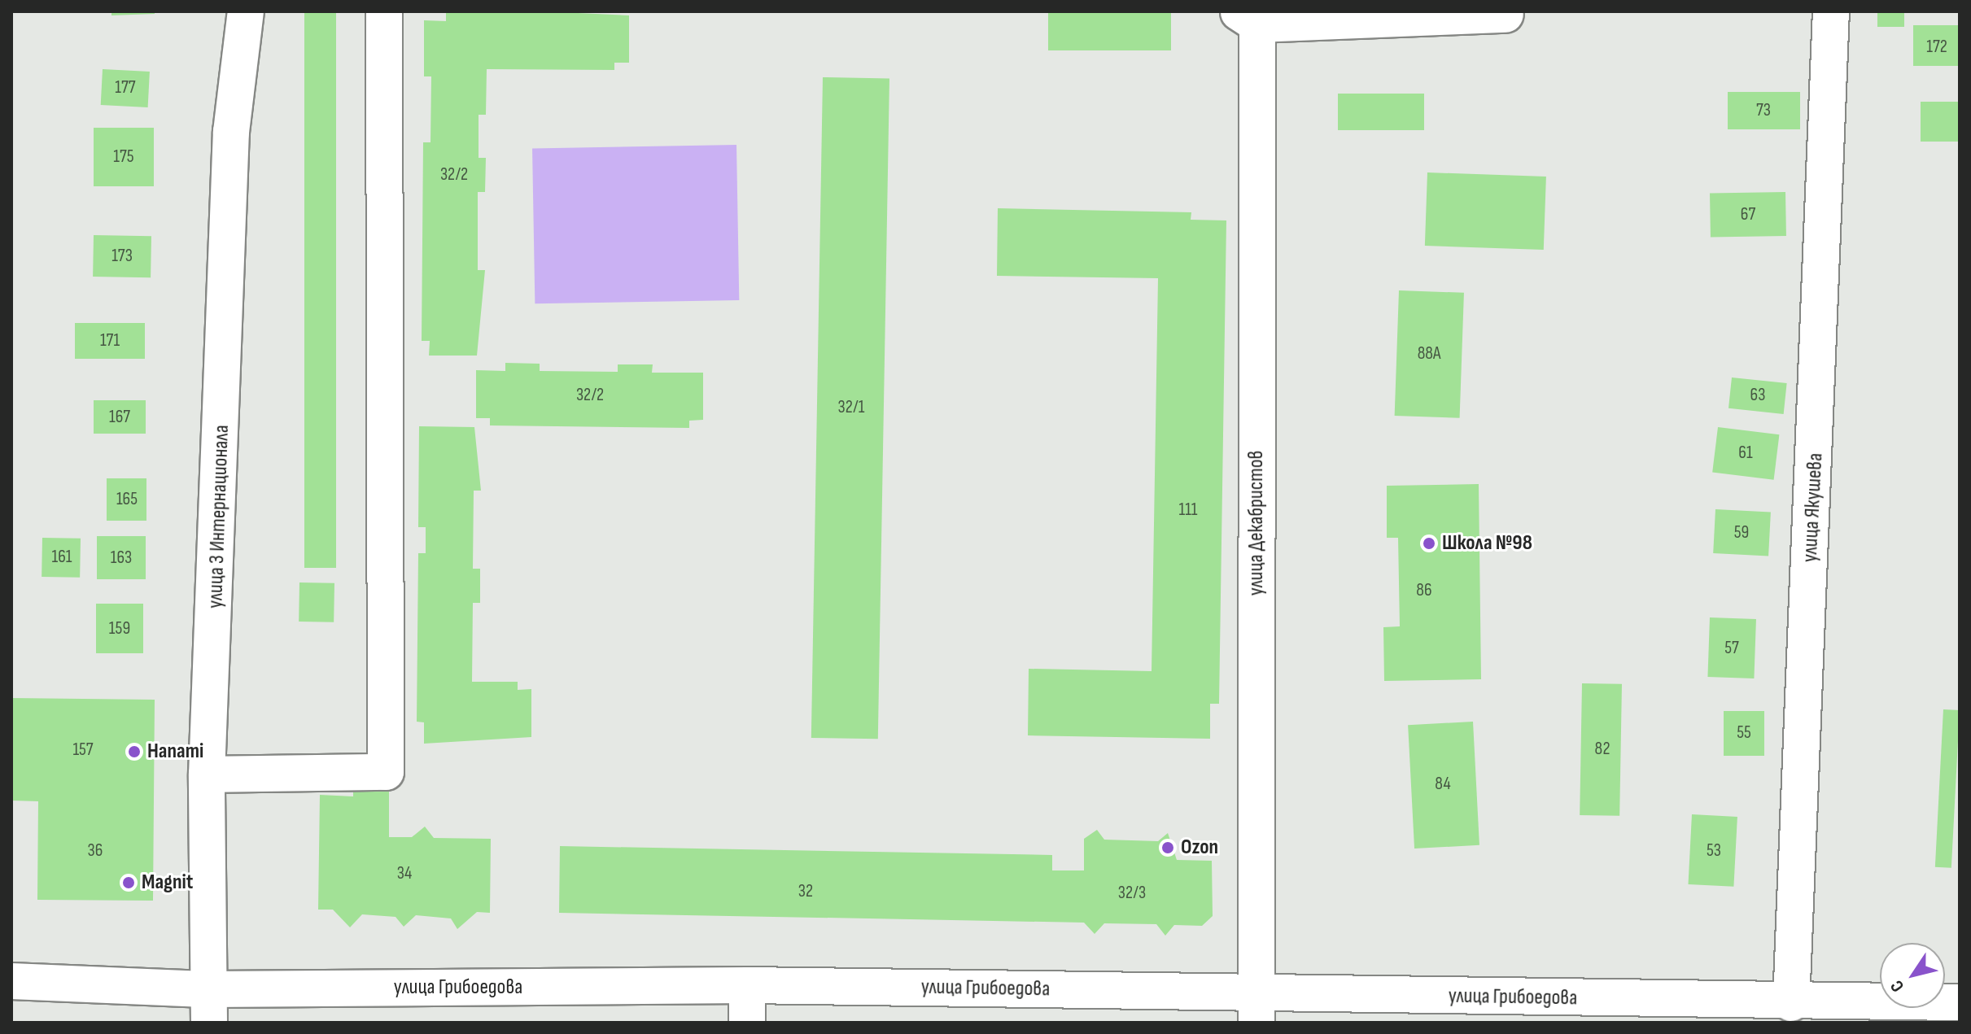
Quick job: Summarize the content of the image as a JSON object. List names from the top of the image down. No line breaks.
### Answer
{"streets":{"street":["улица Якушева","улица 3 Интернационала","улица Декабристов","улица Грибоедова"]},"crossings":[["улица Якушева","улица Грибоедова"],["улица 3 Интернационала","улица Грибоедова"],["улица Декабристов","улица Грибоедова"]],"places":["Школа №98","Hanami","Ozon","Magnit"],"house_numbers":["172","177","73","175","32/2","67","173","171","88А","32/2","63","32/1","167","61","165","111","59","161","163","86","159","57","55","82","157","84","36","53","34","32","32/3"],"north":"bottom left"}
